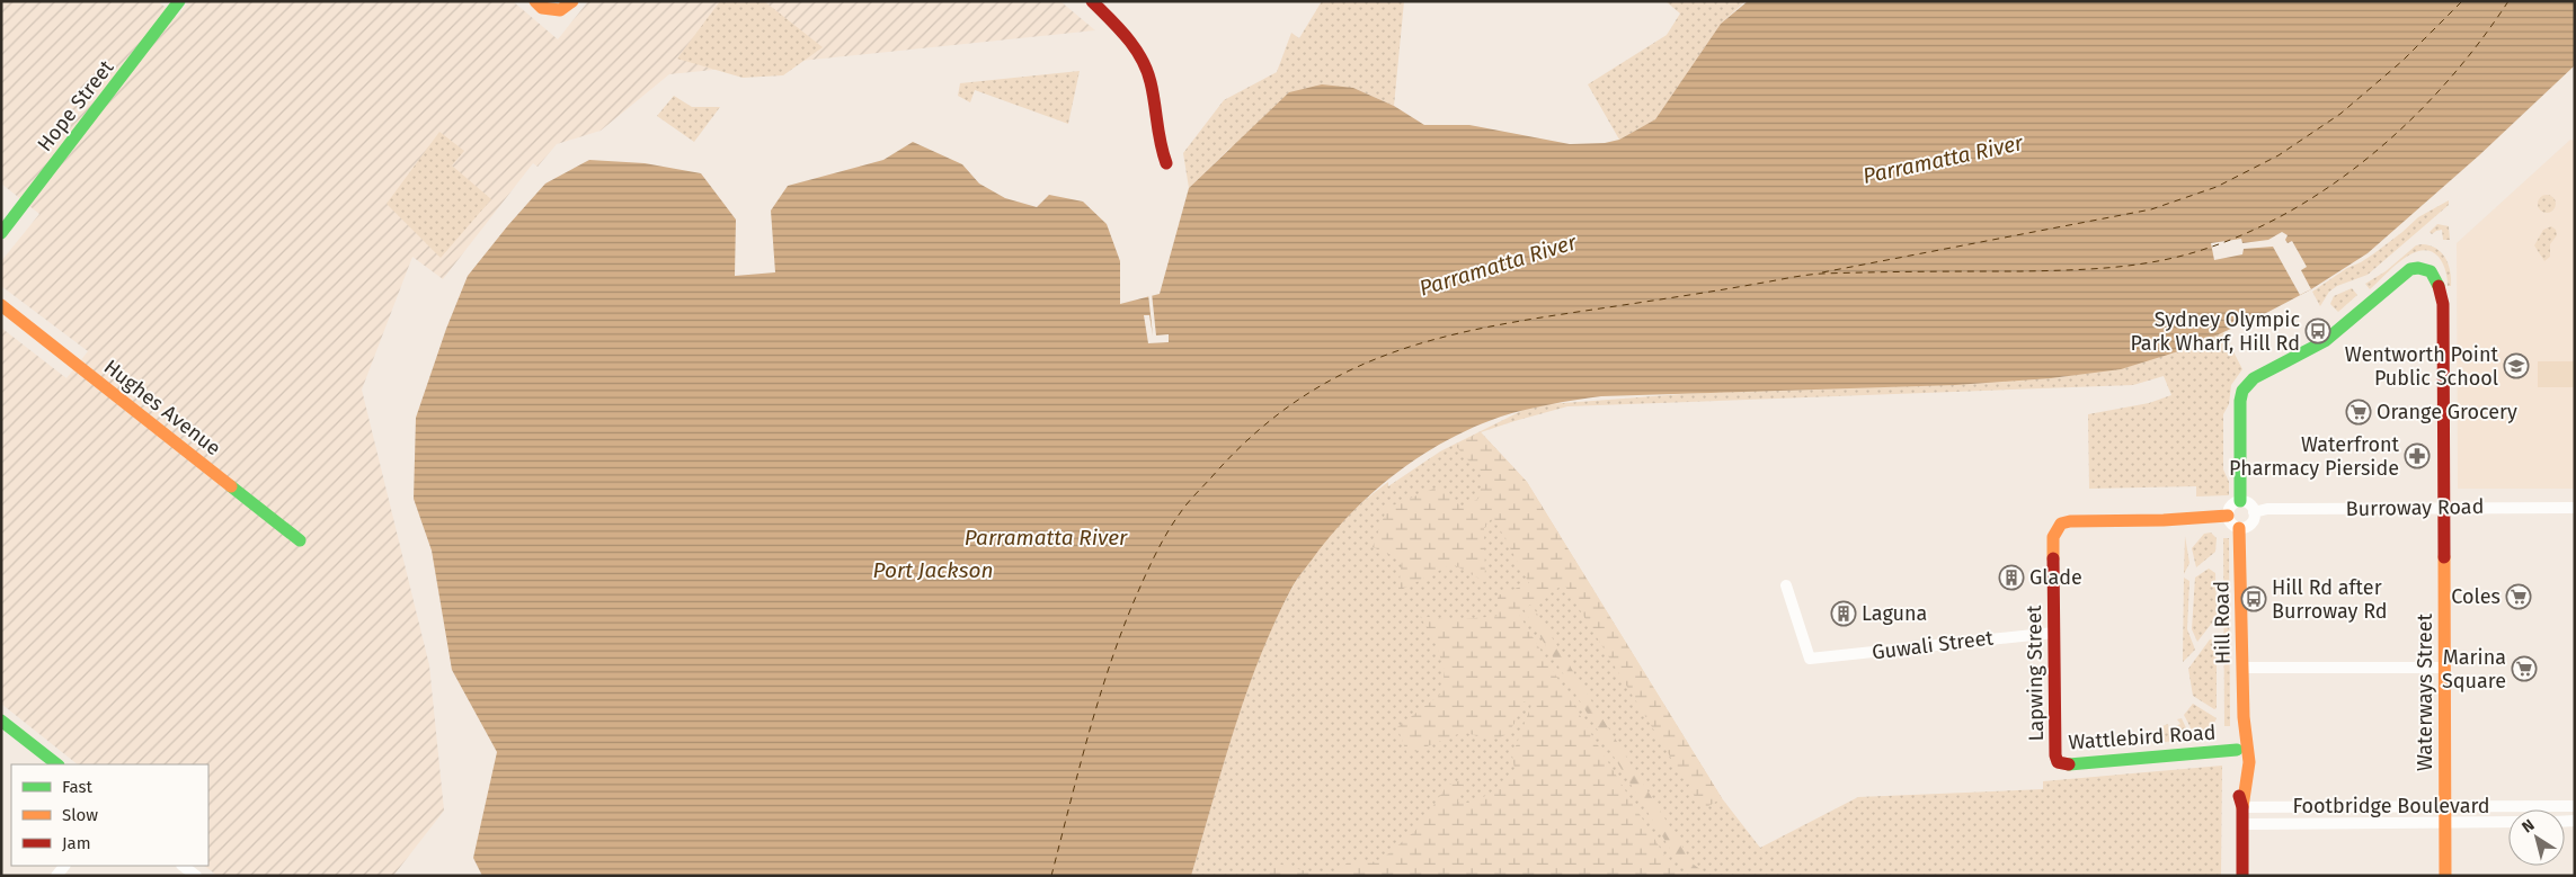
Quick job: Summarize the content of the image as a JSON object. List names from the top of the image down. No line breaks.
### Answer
{"streets":{"street":["Hope Street","Hughes Avenue","Burroway Road","Hill Road","Guwali Street","Lapwing Street","Waterways Street","Wattlebird Road","Footbridge Boulevard"]},"crossings":[["Burroway Road","Hill Road"],["Burroway Road","Lapwing Street"],["Burroway Road","Waterways Street"],["Hill Road","Lapwing Street"],["Hill Road","Waterways Street"],["Hill Road","Wattlebird Road"],["Hill Road","Footbridge Boulevard"],["Guwali Street","Lapwing Street"],["Lapwing Street","Waterways Street"],["Lapwing Street","Wattlebird Road"],["Waterways Street","Footbridge Boulevard"]],"water":["Parramatta River","Port Jackson"],"places":{"bus stop":["Sydney Olympic Park Wharf, Hill Rd","Hill Rd after Burroway Rd"],"school or university":["Wentworth Point Public School"],"supermarket":["Orange Grocery","Coles","Marina Square"],"pharmacy":["Waterfront Pharmacy Pierside"],"building":["Glade","Laguna"]},"legend":["Fast","Slow","Jam"],"north":"top left"}
